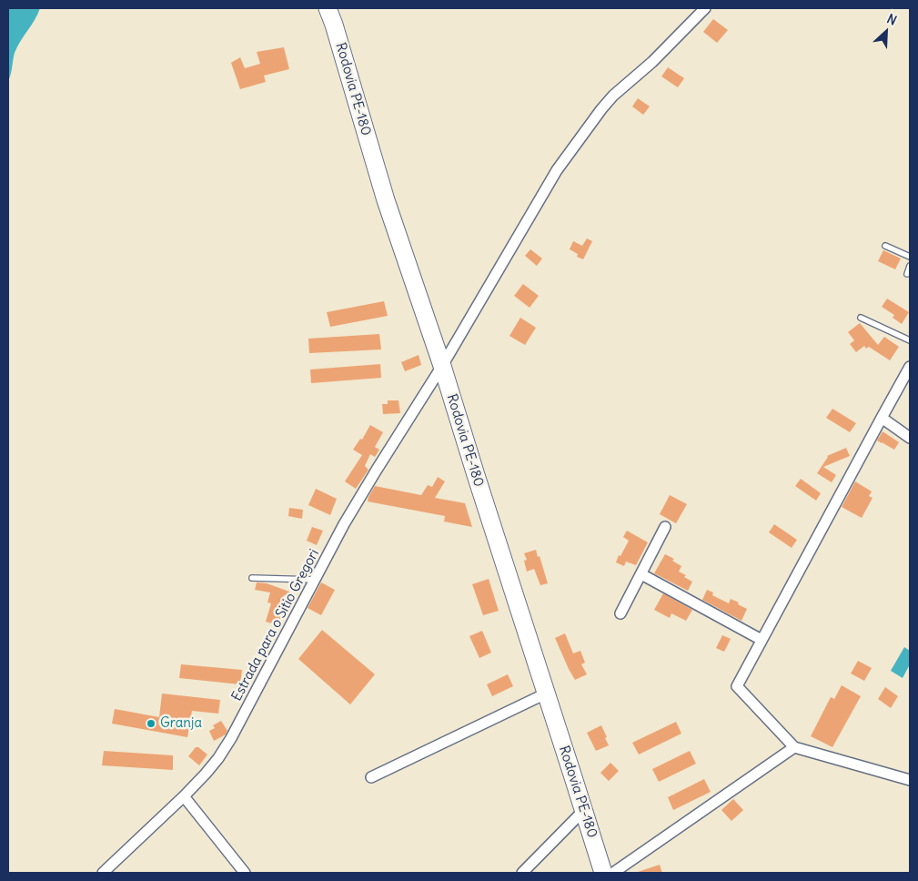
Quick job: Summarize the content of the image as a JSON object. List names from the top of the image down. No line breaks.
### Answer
{"streets":{"main road":["Rodovia PE-180"],"street":["Estrada para o Sitio Gregori"]},"crossings":[["Rodovia PE-180","Estrada para o Sitio Gregori"]],"places":["Granja"],"north":"top right"}
